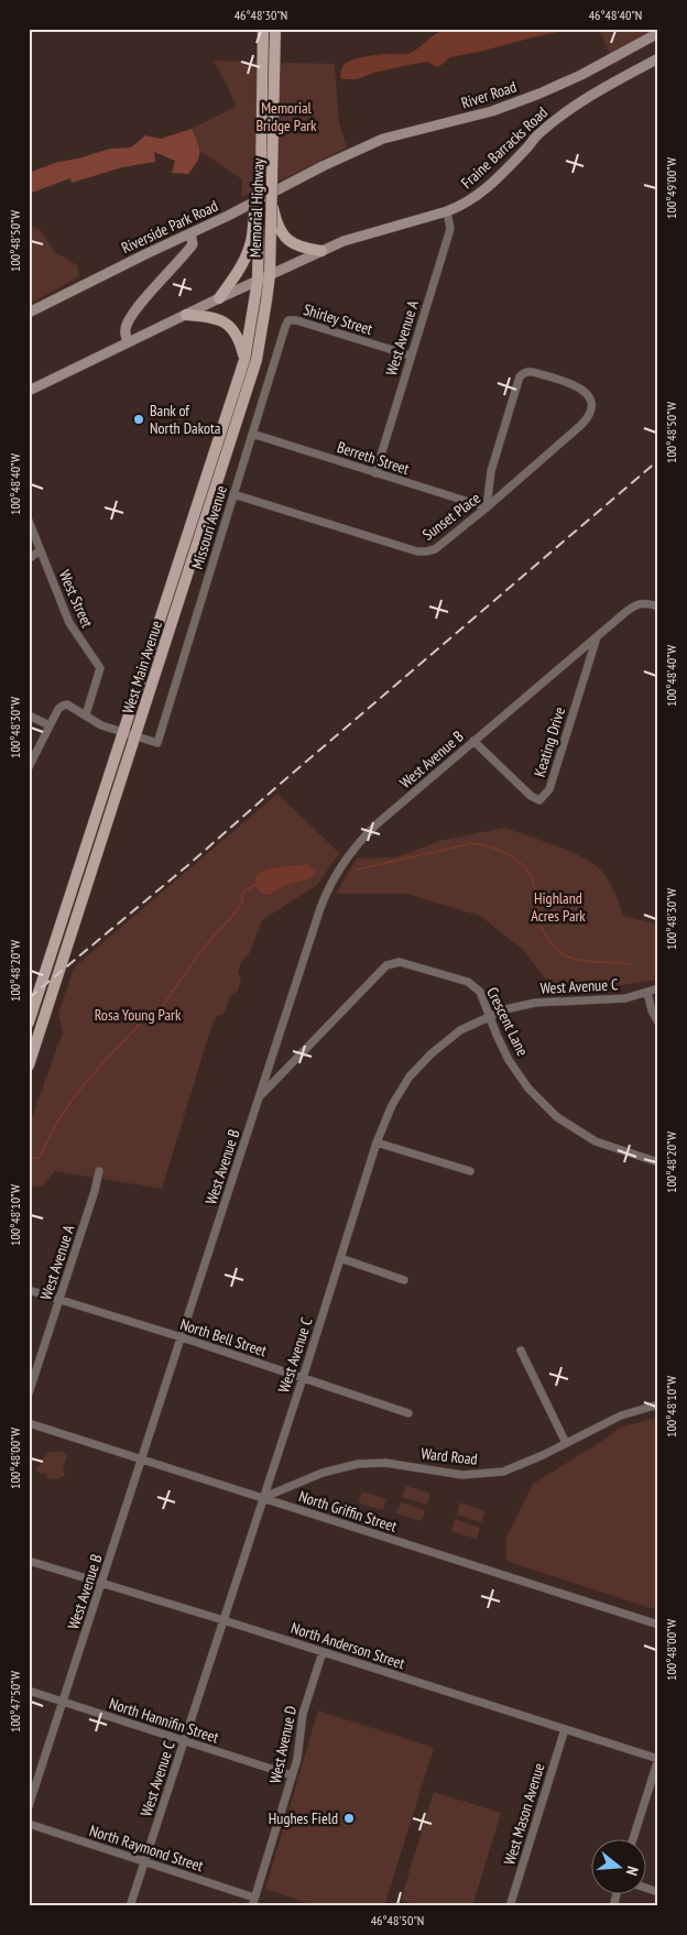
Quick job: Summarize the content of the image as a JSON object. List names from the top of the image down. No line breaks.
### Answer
{"streets":{"main road":["River Road","Fraine Barracks Road","Memorial Highway","Riverside Park Road","West Main Avenue"],"street":["Shirley Street","West Avenue A","Berreth Street","Sunset Place","Missouri Avenue","West Street","Keating Drive","West Avenue B","West Avenue C","Crescent Lane","North Bell Street","Ward Road","North Griffin Street","North Anderson Street","North Hannifin Street","West Avenue D","West Mason Avenue","North Raymond Street"]},"crossings":[["River Road","Riverside Park Road"],["Fraine Barracks Road","Memorial Highway"],["Fraine Barracks Road","West Avenue A"],["Fraine Barracks Road","West Main Avenue"],["Memorial Highway","West Main Avenue"],["Shirley Street","West Avenue A"],["Shirley Street","Missouri Avenue"],["West Avenue A","Berreth Street"],["West Avenue A","North Bell Street"],["Berreth Street","Sunset Place"],["Berreth Street","Missouri Avenue"],["Sunset Place","Missouri Avenue"],["Missouri Avenue","West Main Avenue"],["Keating Drive","West Avenue B"],["West Avenue B","Crescent Lane"],["West Avenue B","North Bell Street"],["West Avenue B","North Griffin Street"],["West Avenue B","North Anderson Street"],["West Avenue B","North Hannifin Street"],["West Avenue C","Crescent Lane"],["West Avenue C","North Bell Street"],["West Avenue C","Ward Road"],["West Avenue C","North Griffin Street"],["West Avenue C","North Anderson Street"],["West Avenue C","North Hannifin Street"],["West Avenue C","North Raymond Street"],["Ward Road","North Griffin Street"],["North Anderson Street","West Avenue D"],["North Anderson Street","West Mason Avenue"],["North Hannifin Street","West Avenue D"],["West Avenue D","North Raymond Street"]],"parks":["Memorial Bridge Park","Highland Acres Park","Rosa Young Park"],"places":["Bank of North Dakota","Hughes Field"],"north":"right","coordinates":["46°48'30\"N","46°48'40\"N","100°49'00\"W","100°48'50\"W","100°48'40\"W","100°48'30\"W","100°48'20\"W","100°48'10\"W","100°48'00\"W","100°47'50\"W","46°48'50\"N"]}
